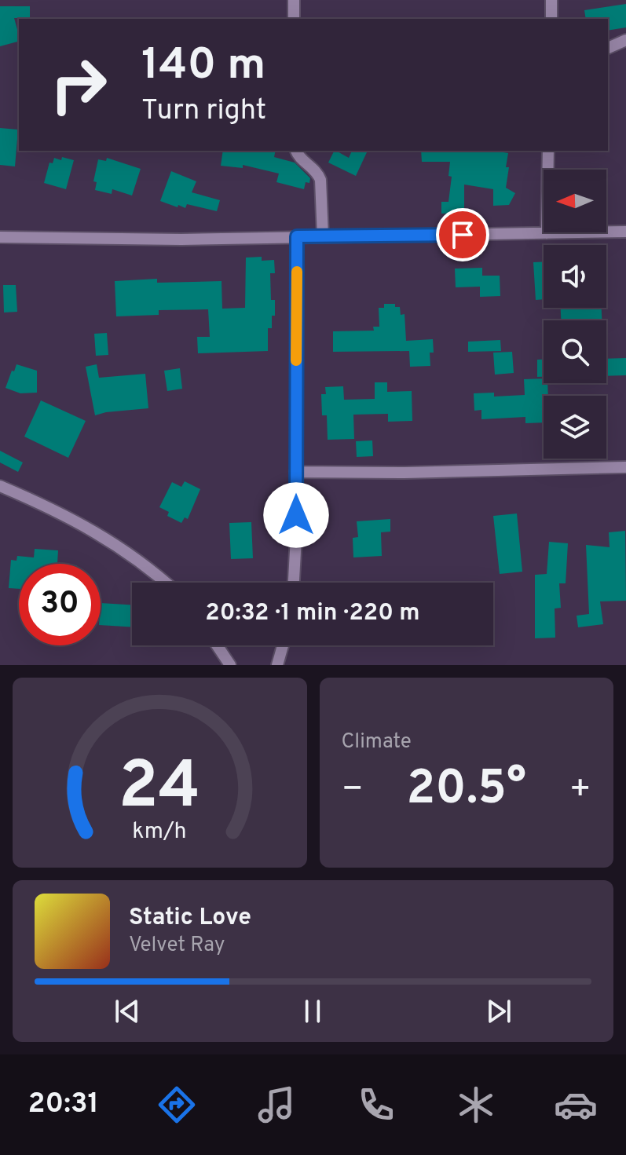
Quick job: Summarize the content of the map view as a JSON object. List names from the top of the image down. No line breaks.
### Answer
{"north":"left","page":{"turn":["140 m","Turn right"],"limit":"30","trip":"20:32 · 1 min · 220 m","tile":"Climate","heat":["−","20.5°","+"],"song":["Static Love","Velvet Ray"],"tabs":"20:31","gauge":["24","km/h"]}}
